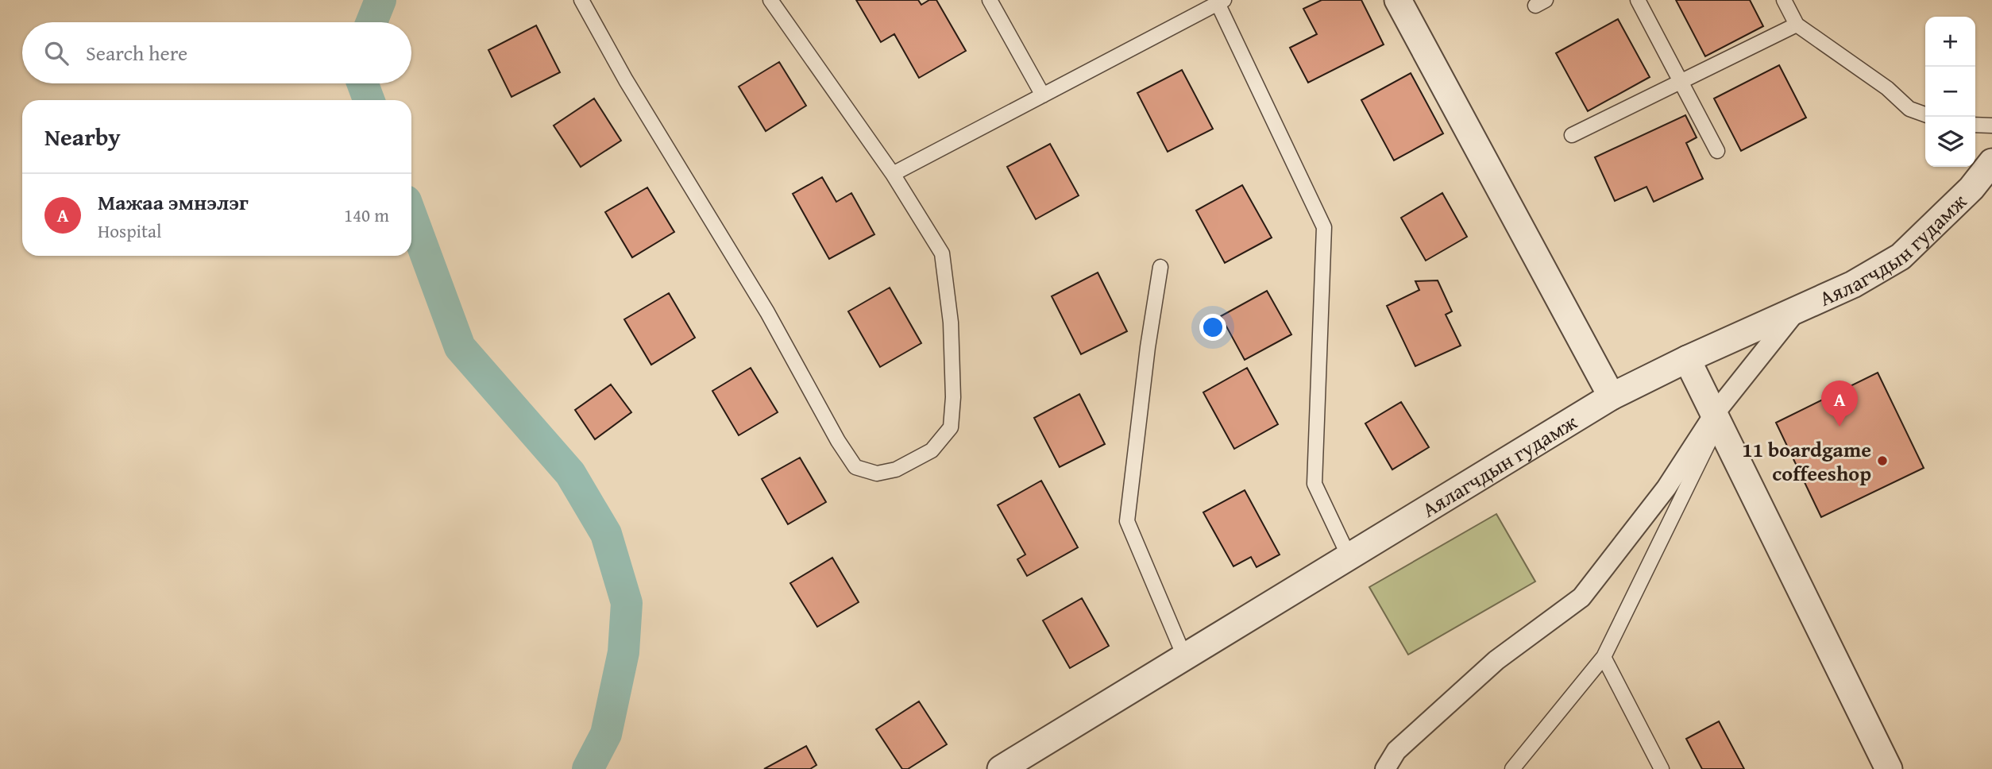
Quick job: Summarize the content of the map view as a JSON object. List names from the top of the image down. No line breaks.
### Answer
{"streets":{"street":["Аялагчдын гудамж"]},"places":["11 boardgame coffeeshop"],"page":{"map_buttons":["+","−"],"search":"Search here","heading":"Nearby","list":[{"mark":"A","name":"Maжаа эмнэлэг","note":"Hospital","value":"140 m"}],"pins":"A"}}
